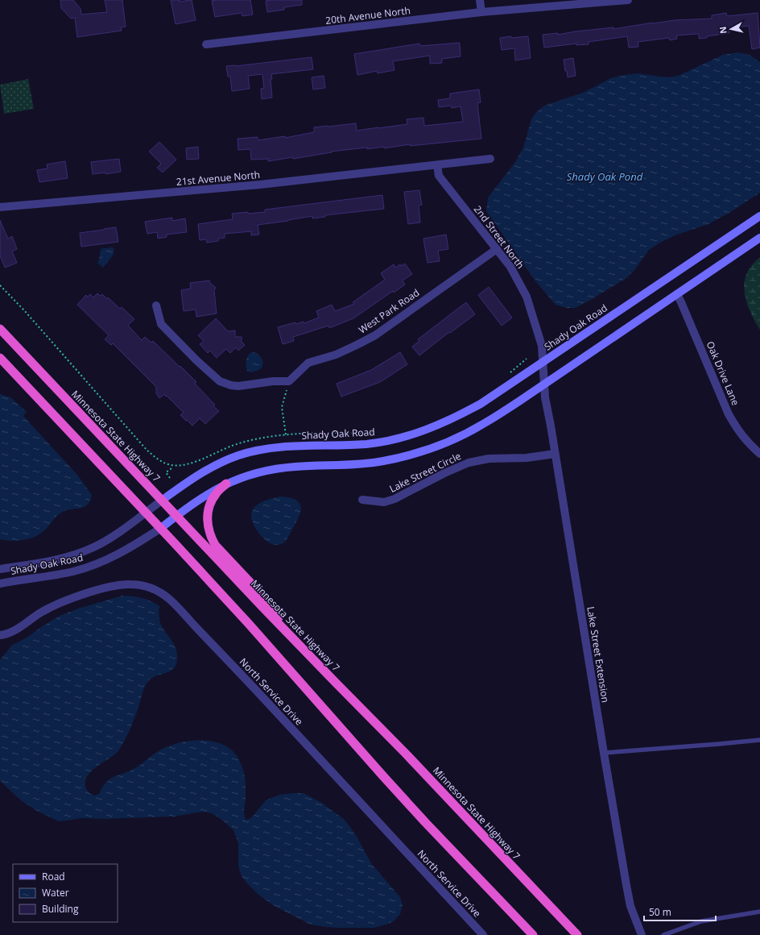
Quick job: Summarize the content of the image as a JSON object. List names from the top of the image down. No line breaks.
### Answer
{"streets":{"highway":["Minnesota State Highway 7"],"main road":["Shady Oak Road"],"street":["20th Avenue North","21st Avenue North","2nd Street North","West Park Road","Oak Drive Lane","Lake Street Circle","Lake Street Extension","North Service Drive"]},"crossings":[["21st Avenue North","2nd Street North"],["2nd Street North","West Park Road"],["2nd Street North","Shady Oak Road"],["2nd Street North","Lake Street Extension"],["Shady Oak Road","Oak Drive Lane"],["Shady Oak Road","Minnesota State Highway 7"],["Shady Oak Road","Lake Street Extension"],["Lake Street Circle","Lake Street Extension"]],"water":["Shady Oak Pond"],"legend":["Road","Water","Building"],"scale_bar":"50 m","north":"left"}
